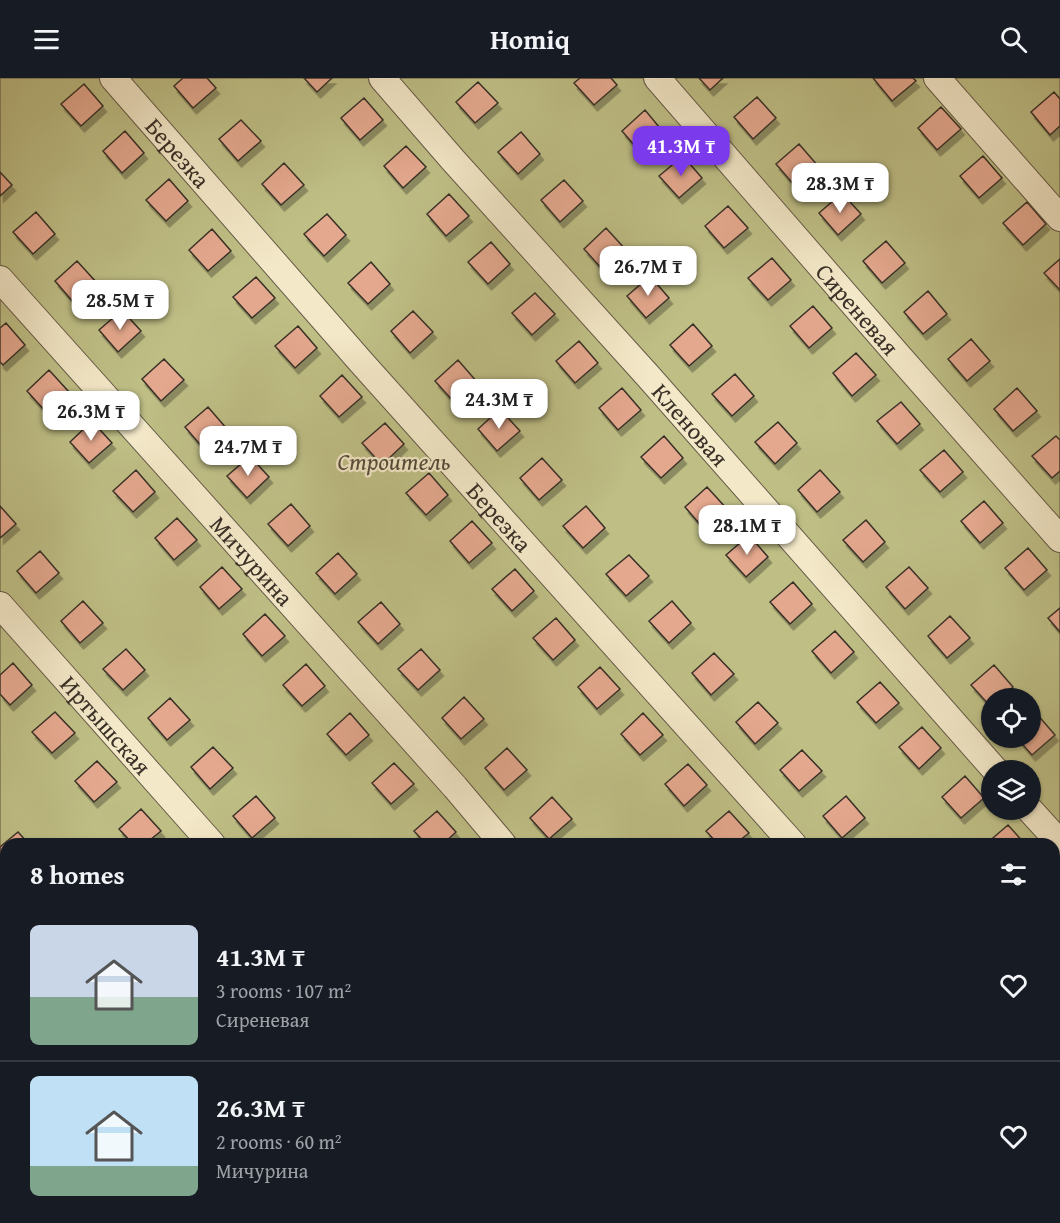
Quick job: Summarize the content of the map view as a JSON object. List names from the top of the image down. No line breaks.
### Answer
{"streets":{"street":["Березка","Сиреневая","Кленовая","Мичурина","Иртышская"]},"parks":["Строитель"],"page":{"header":"Homiq","price":["41.3M ₸","28.3M ₸","26.7M ₸","28.5M ₸","24.3M ₸","26.3M ₸","24.7M ₸","28.1M ₸"],"heading":"8 homes","list":[{"name":"41.3M ₸","note":"3 rooms · 107 m² · Сиреневая"},{"name":"26.3M ₸","note":"2 rooms · 60 m² · Мичурина"}]}}
